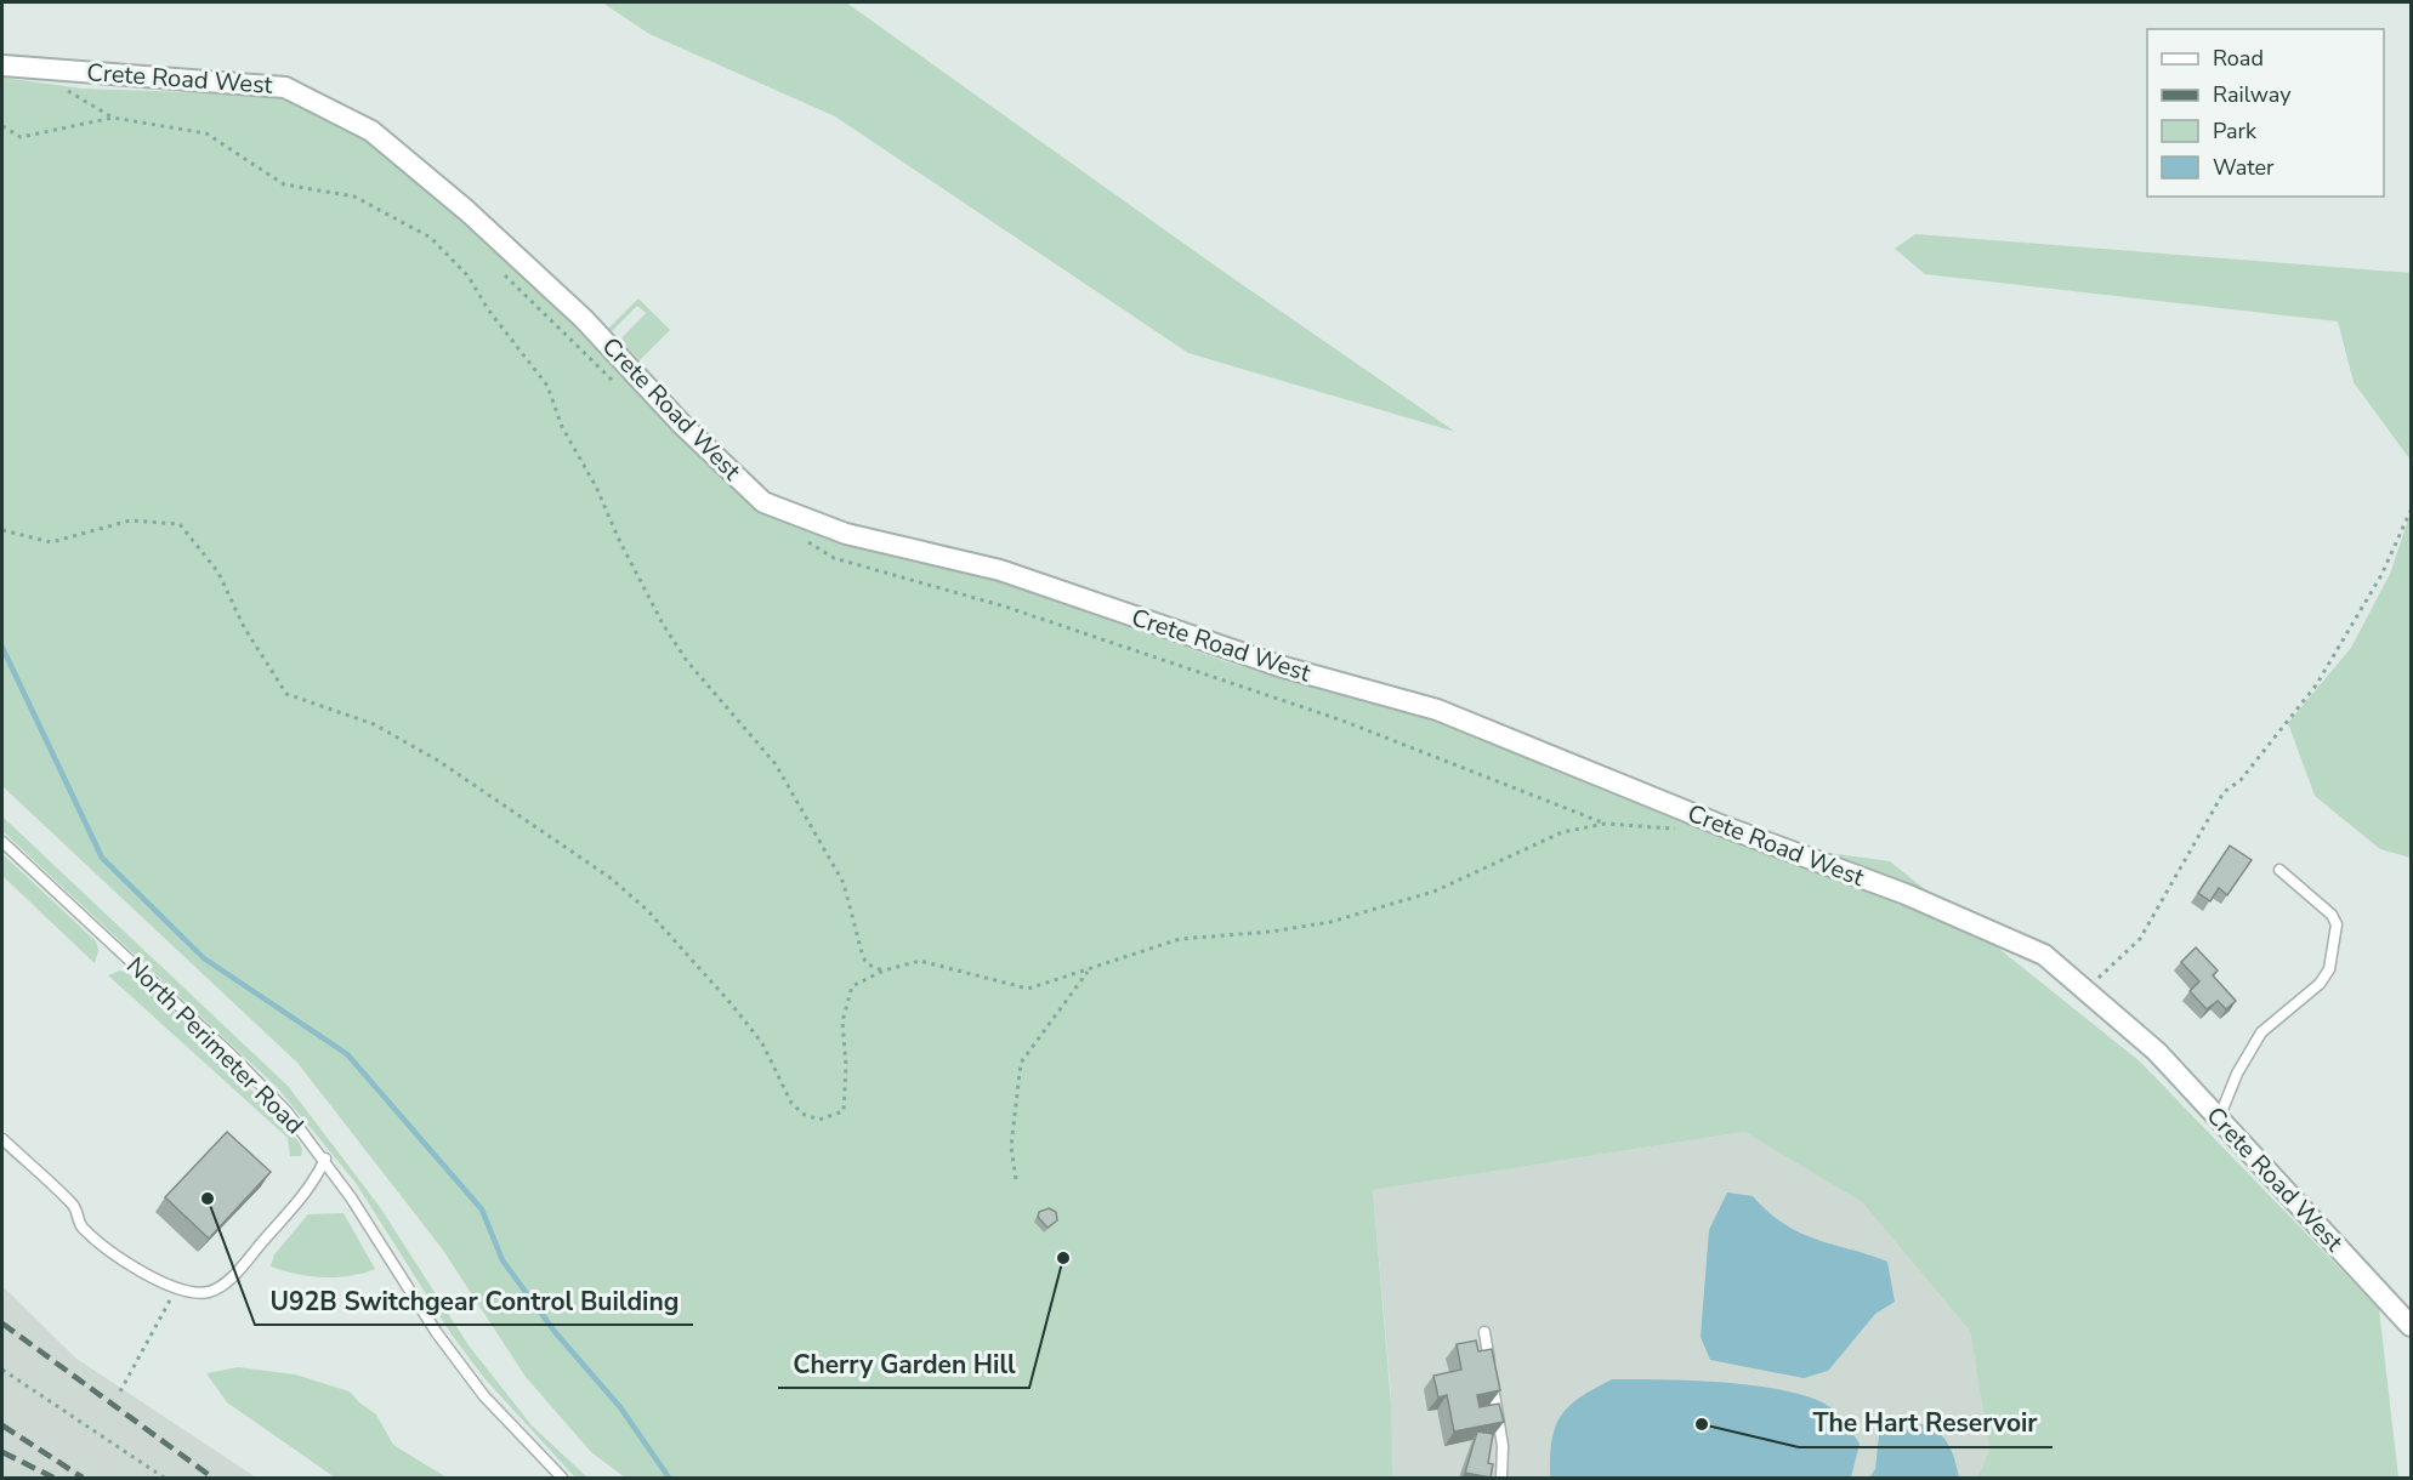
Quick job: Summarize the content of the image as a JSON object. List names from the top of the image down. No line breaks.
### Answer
{"streets":{"street":["Crete Road West"],"lane":["North Perimeter Road"]},"places":["U92B Switchgear Control Building","Cherry Garden Hill","The Hart Reservoir"],"legend":["Road","Railway","Park","Water"]}
